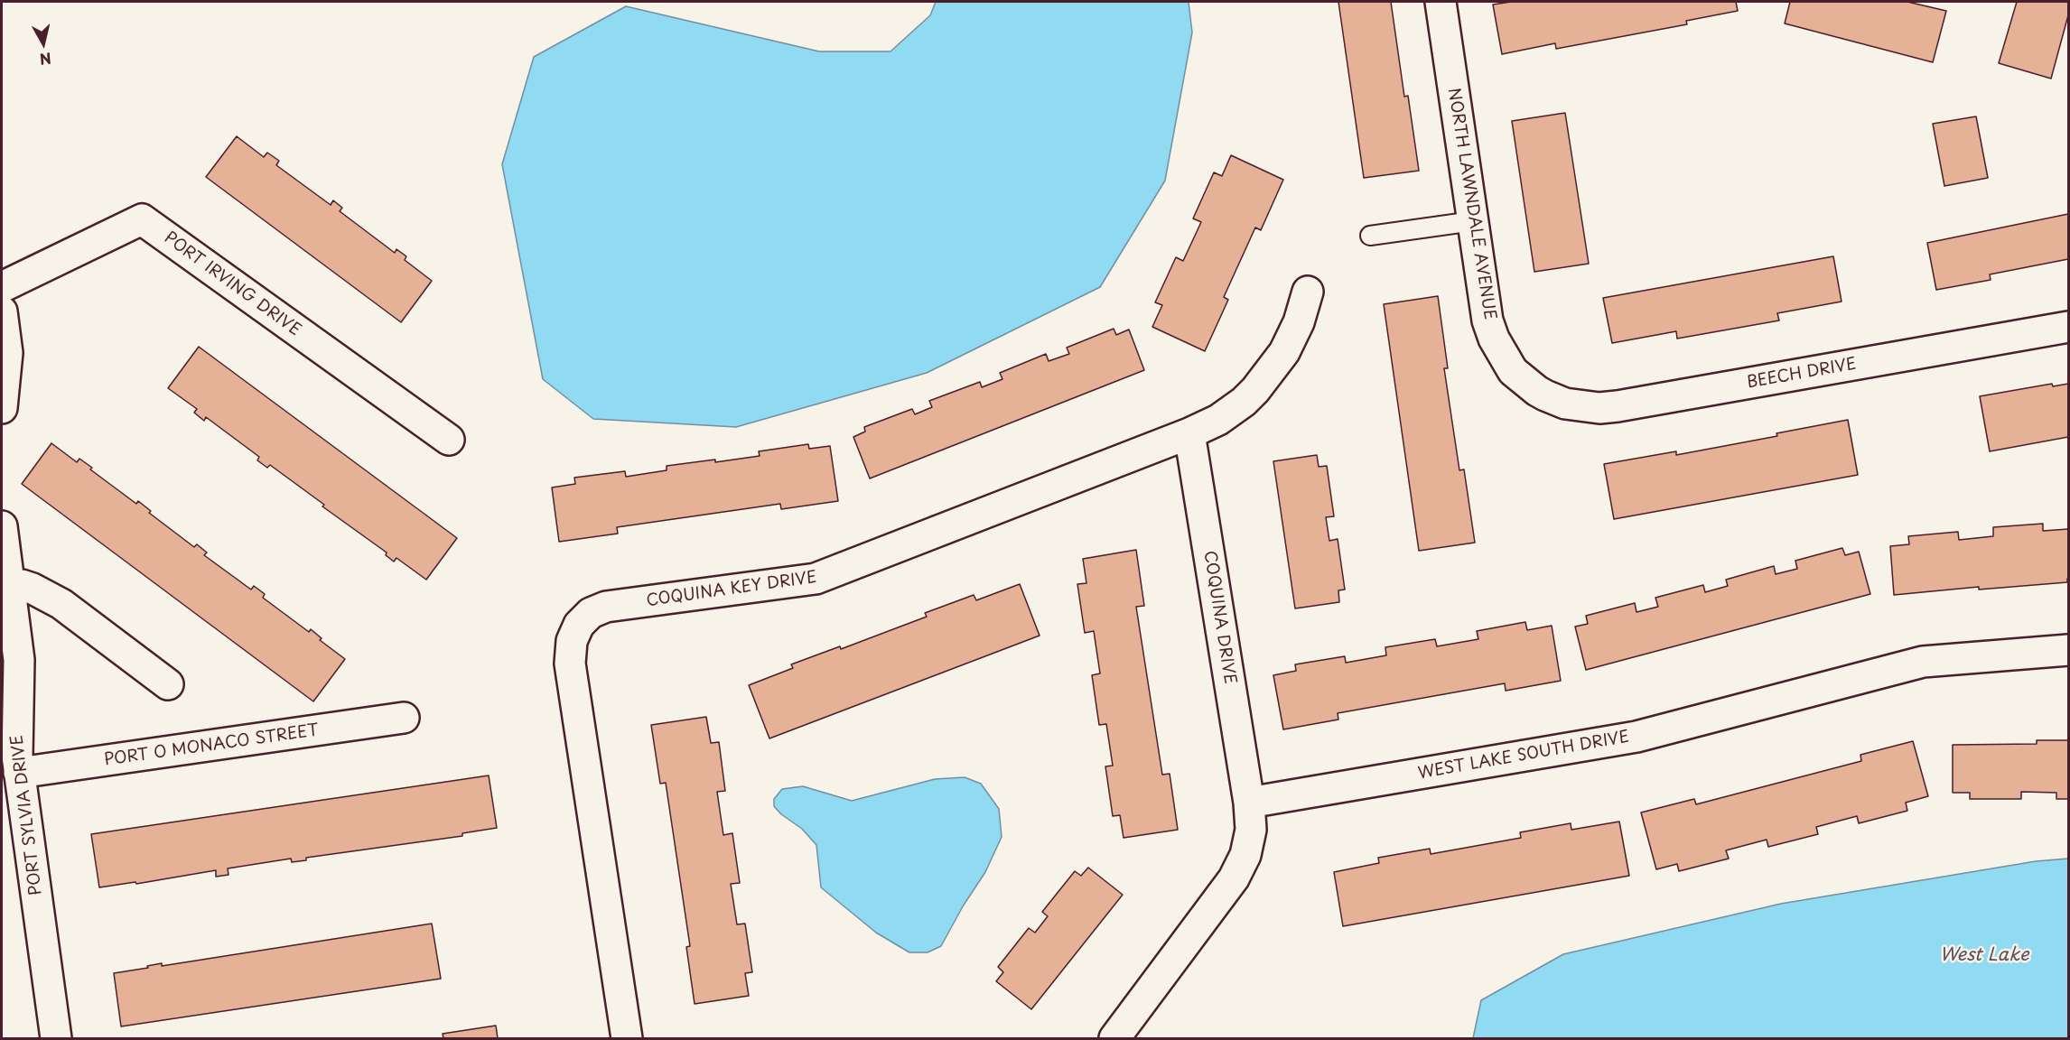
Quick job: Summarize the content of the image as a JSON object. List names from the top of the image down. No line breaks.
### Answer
{"streets":{"street":["NORTH LAWNDALE AVENUE","PORT IRVING DRIVE","BEECH DRIVE","COQUINA KEY DRIVE","COQUINA DRIVE","PORT O MONACO STREET","WEST LAKE SOUTH DRIVE","PORT SYLVIA DRIVE"]},"crossings":[["NORTH LAWNDALE AVENUE","BEECH DRIVE"],["COQUINA KEY DRIVE","COQUINA DRIVE"],["COQUINA DRIVE","WEST LAKE SOUTH DRIVE"],["PORT O MONACO STREET","PORT SYLVIA DRIVE"]],"water":["West Lake"],"north":"bottom"}
